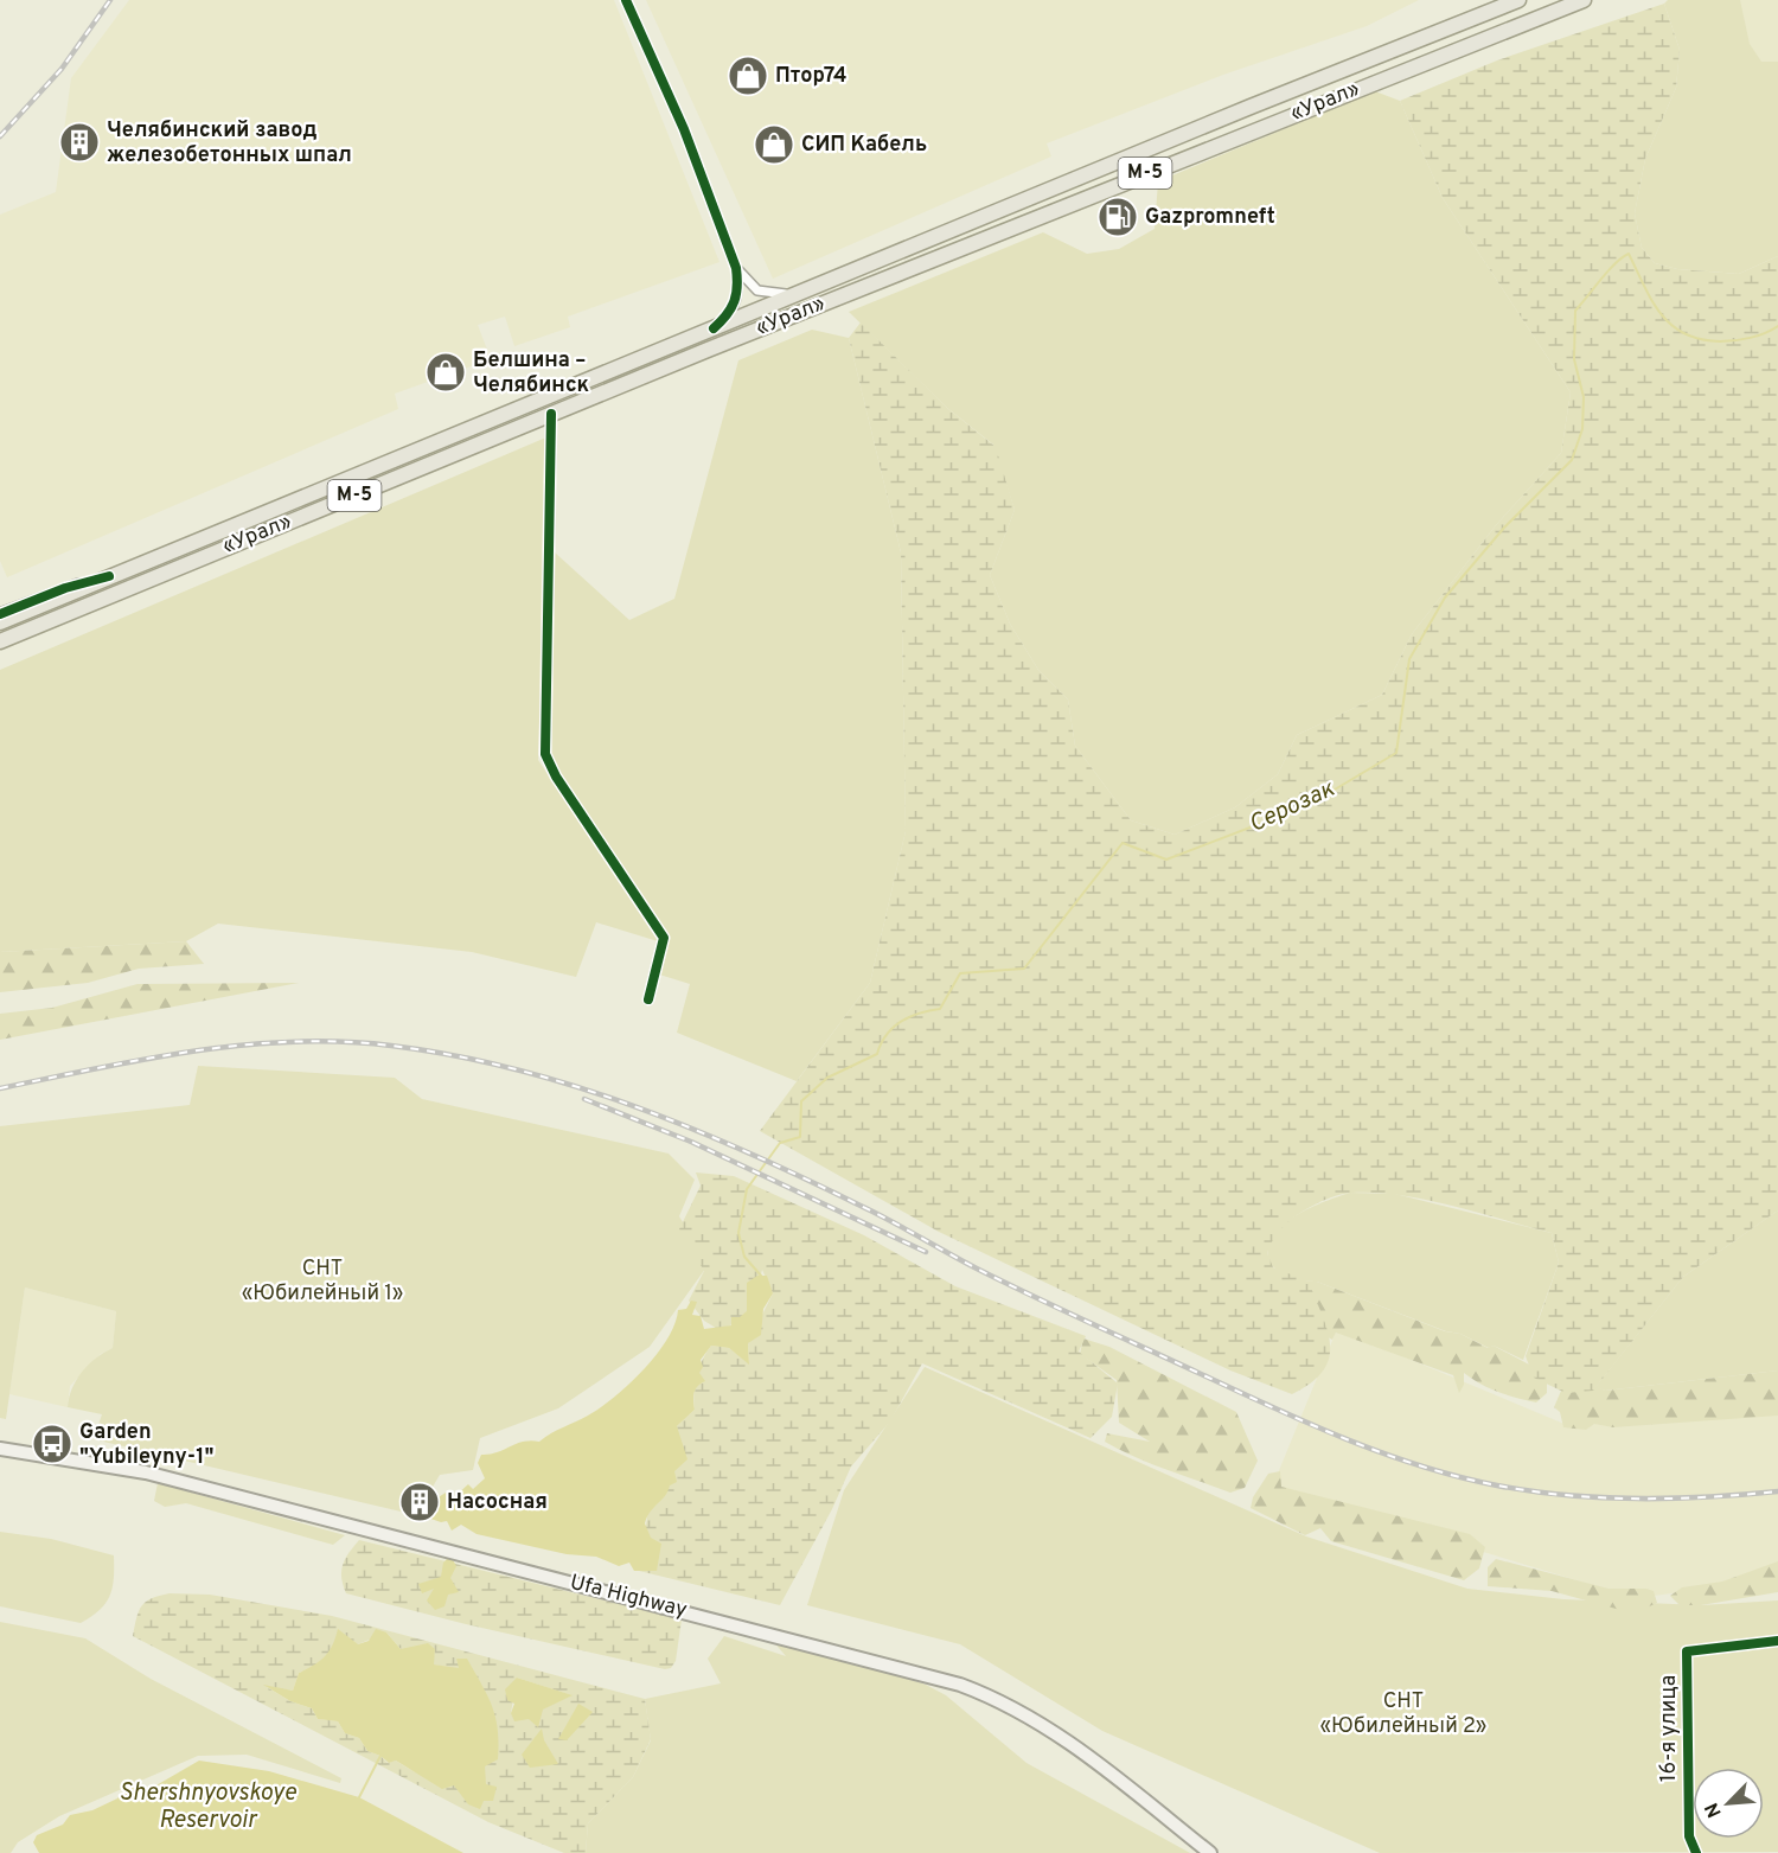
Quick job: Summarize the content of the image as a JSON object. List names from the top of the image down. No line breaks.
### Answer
{"streets":{"main road":["«Урал»","М-5","Ufa Highway"],"street":["16-я улица"]},"water":["Серозак","Shershnyovskoye Reservoir"],"parks":["СНТ «Юбилейный 1»","СНТ «Юбилейный 2»"],"places":{"shop":["Птор74","СИП Кабель","Белшина – Челябинск"],"building":["Челябинский завод железобетонных шпал","Насосная"],"fuel station":["Gazpromneft"],"bus stop":["Garden \"Yubileyny-1\""]},"north":"bottom left"}
